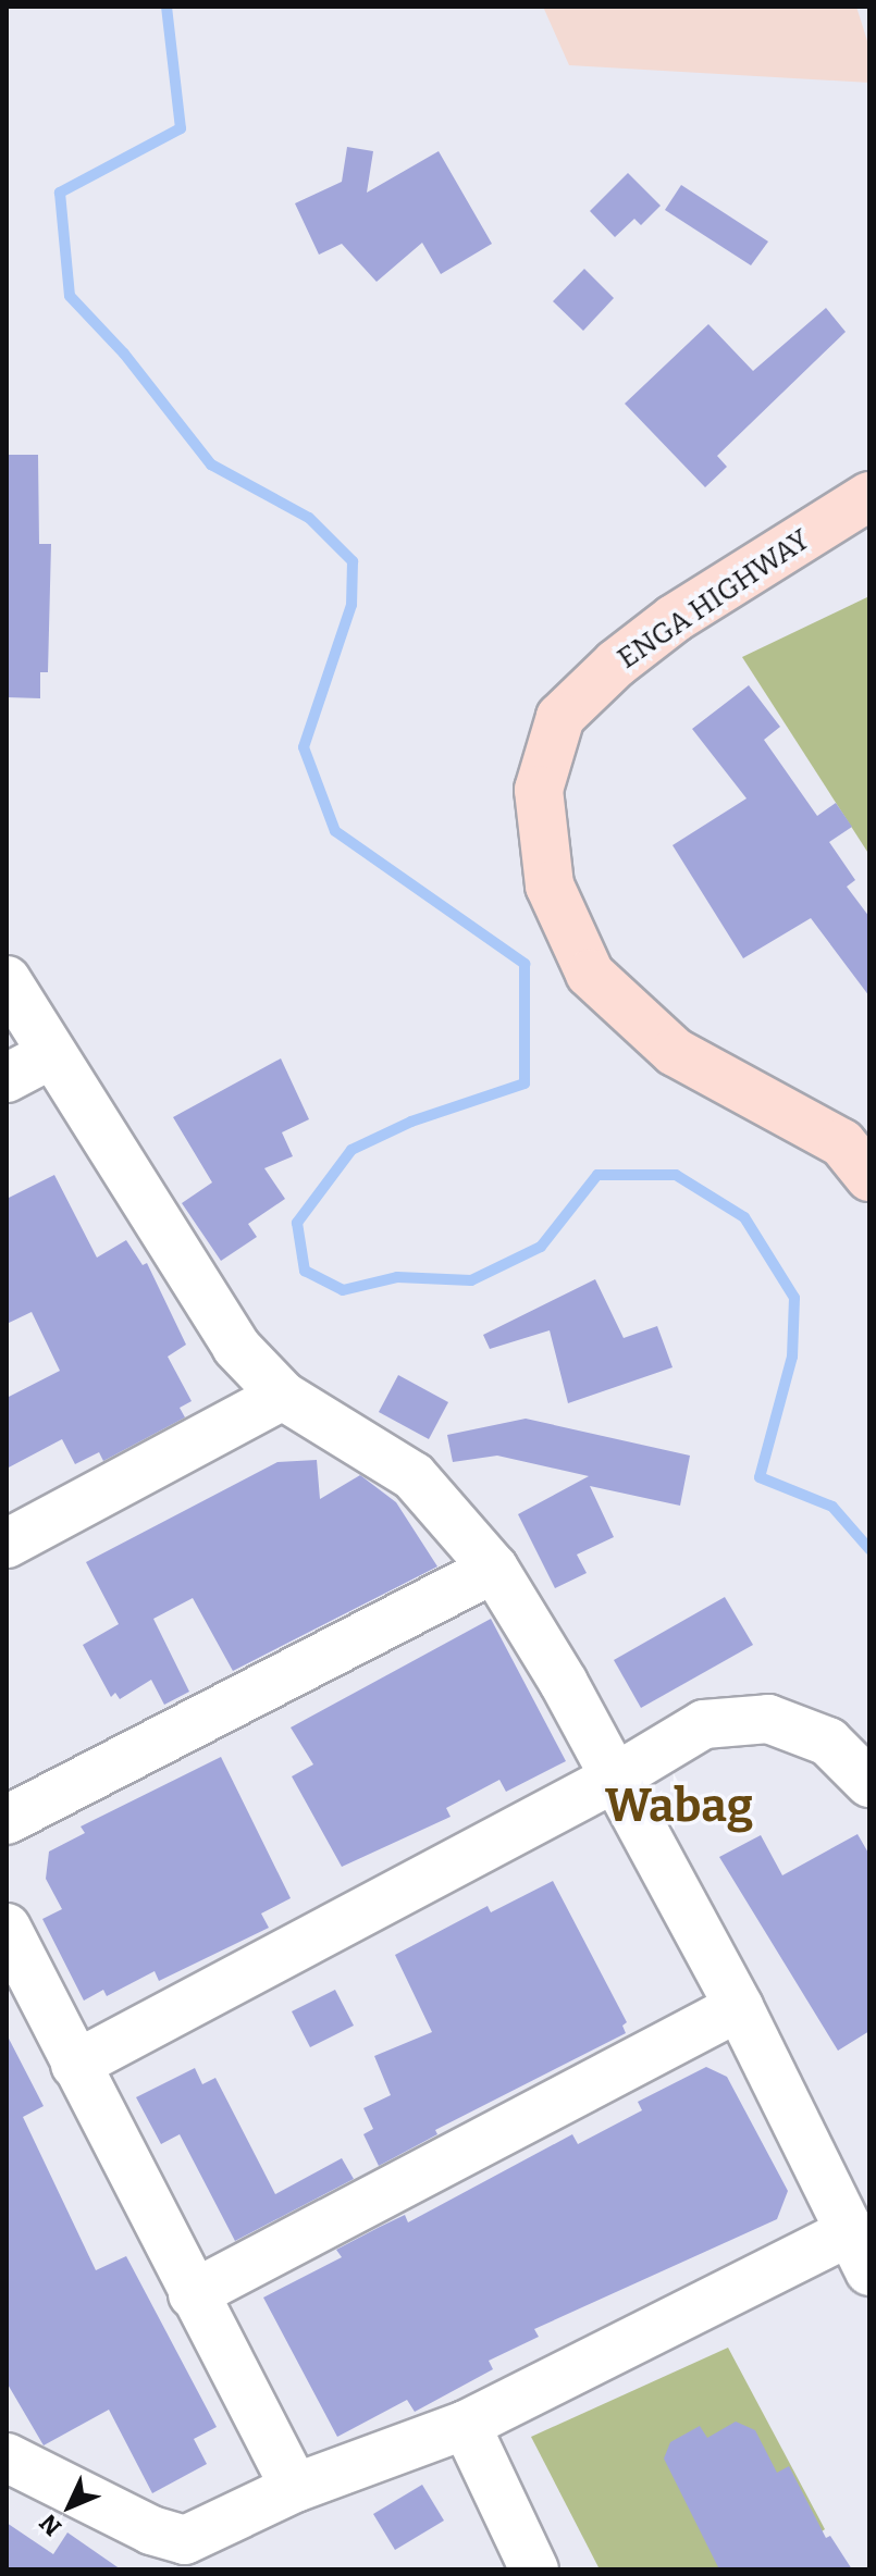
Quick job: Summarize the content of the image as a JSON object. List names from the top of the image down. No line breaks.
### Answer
{"streets":{"main road":["ENGA HIGHWAY"]},"districts":["Wabag"],"north":"bottom left"}
